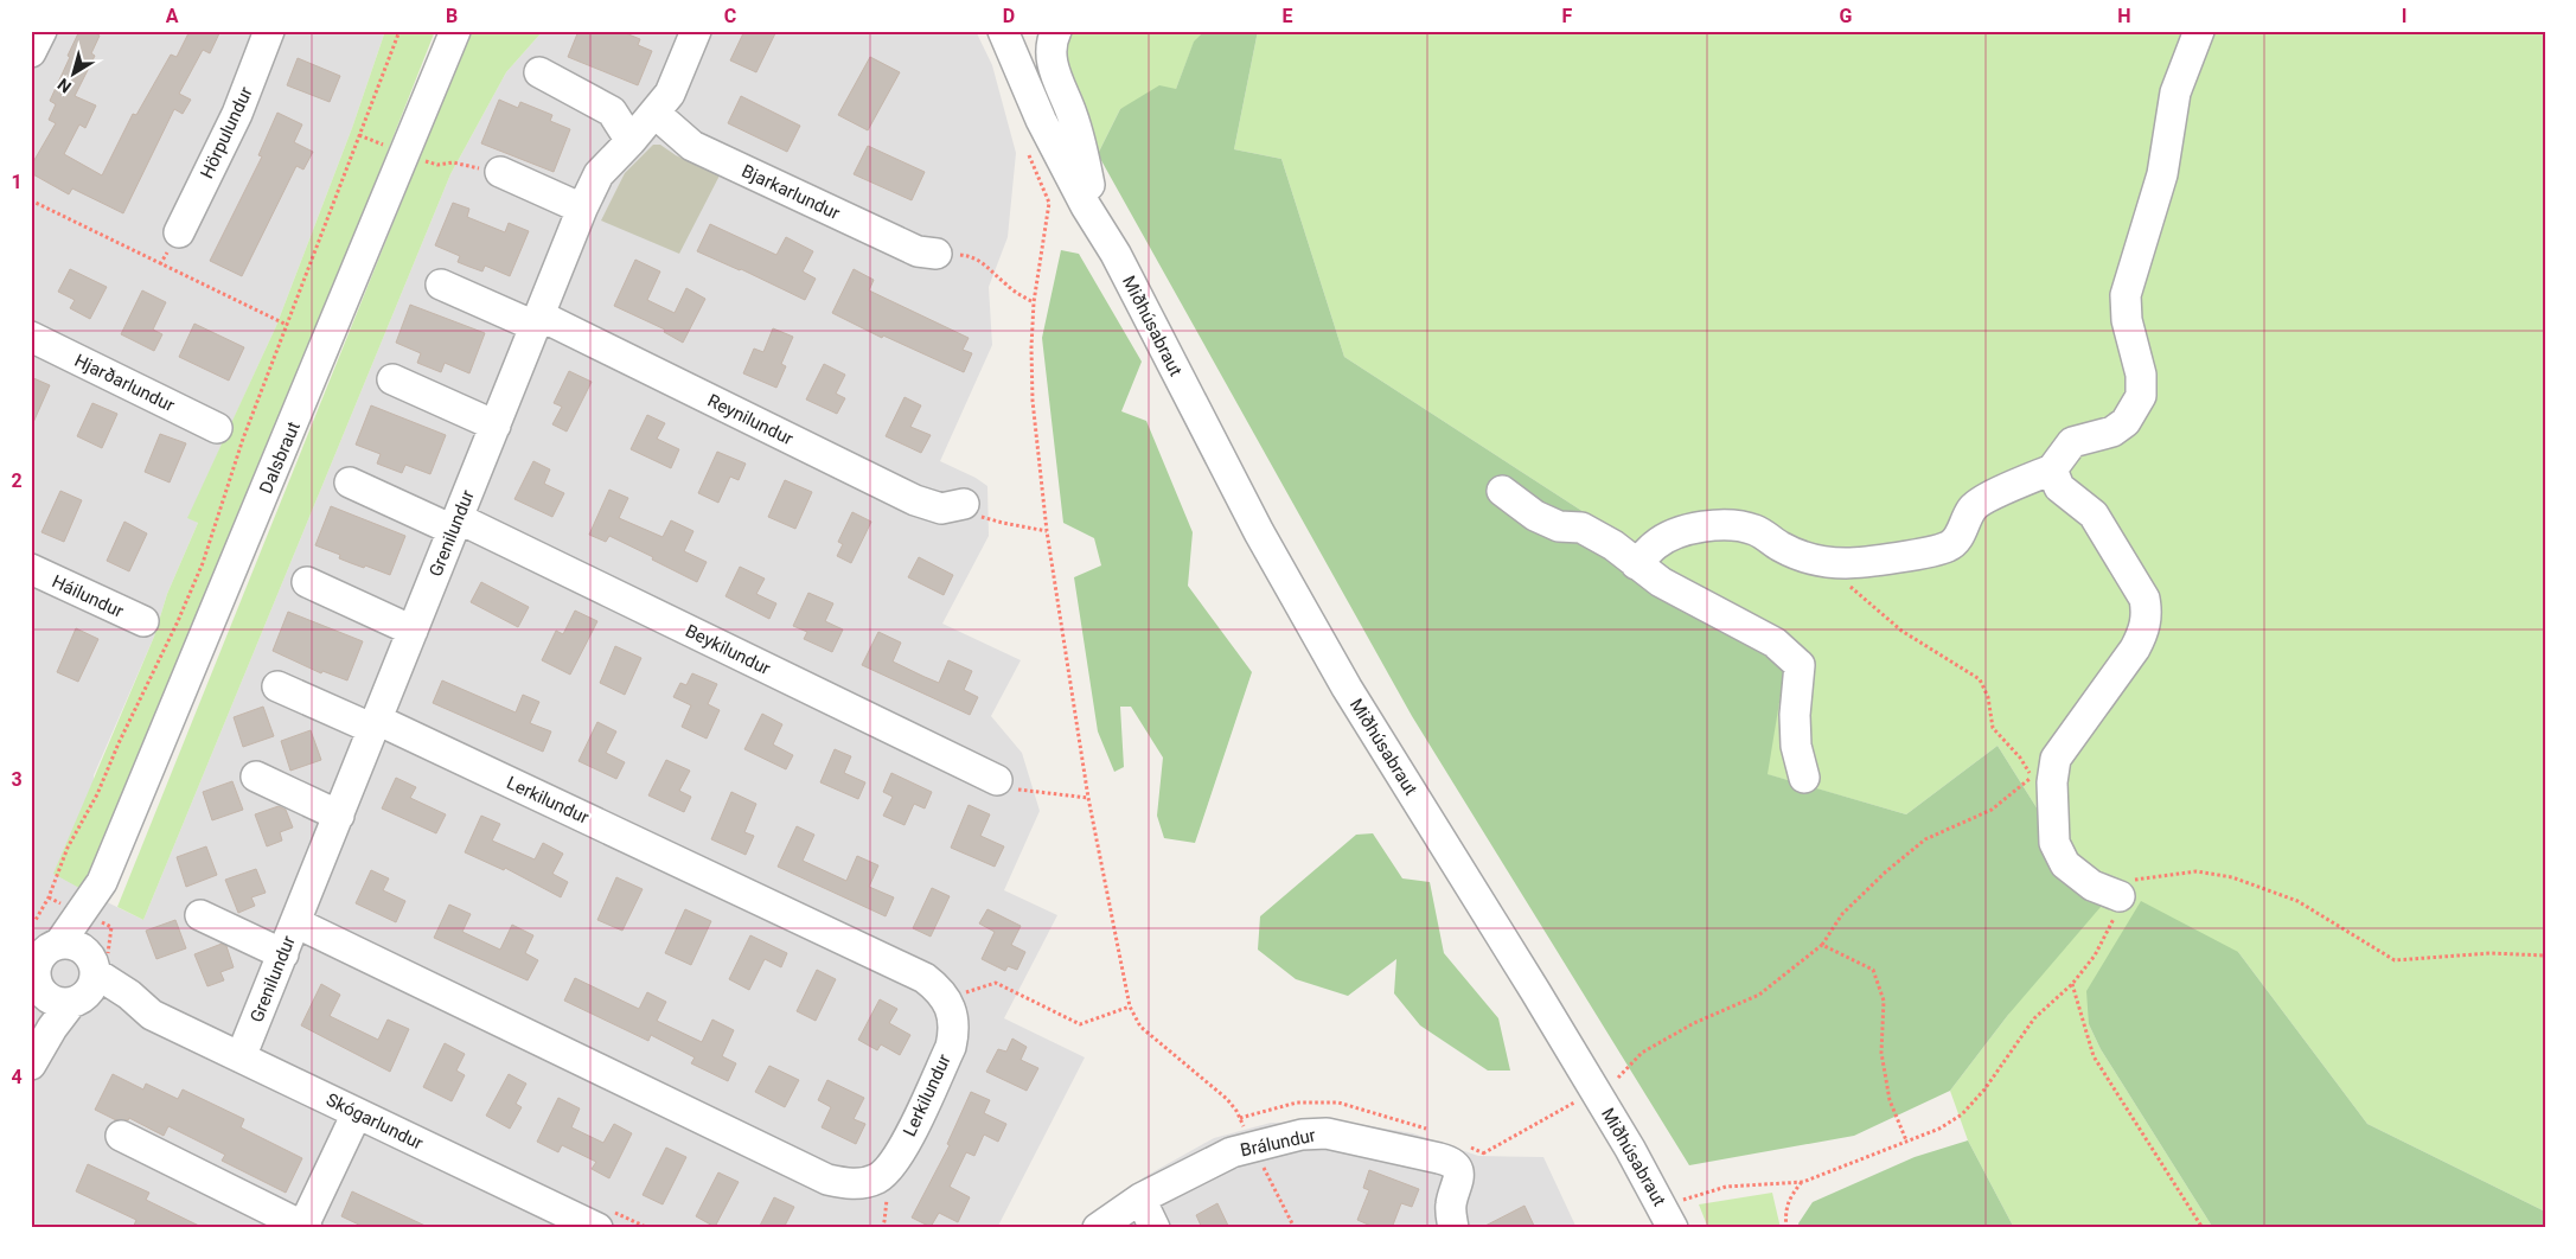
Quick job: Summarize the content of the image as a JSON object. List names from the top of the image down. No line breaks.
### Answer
{"streets":{"street":["Hörpulundur","Bjarkarlundur","Miðhúsabraut","Hjarðarlundur","Reynilundur","Dalsbraut","Grenilundur","Háilundur","Beykilundur","Lerkilundur","Skógarlundur","Brálundur"]},"crossings":[["Bjarkarlundur","Grenilundur"],["Reynilundur","Grenilundur"],["Dalsbraut","Skógarlundur"],["Grenilundur","Beykilundur"],["Grenilundur","Lerkilundur"],["Grenilundur","Skógarlundur"]],"north":"bottom left","grid":{"columns":["A","B","C","D","E","F","G","H","I"],"rows":["1","2","3","4"]}}
